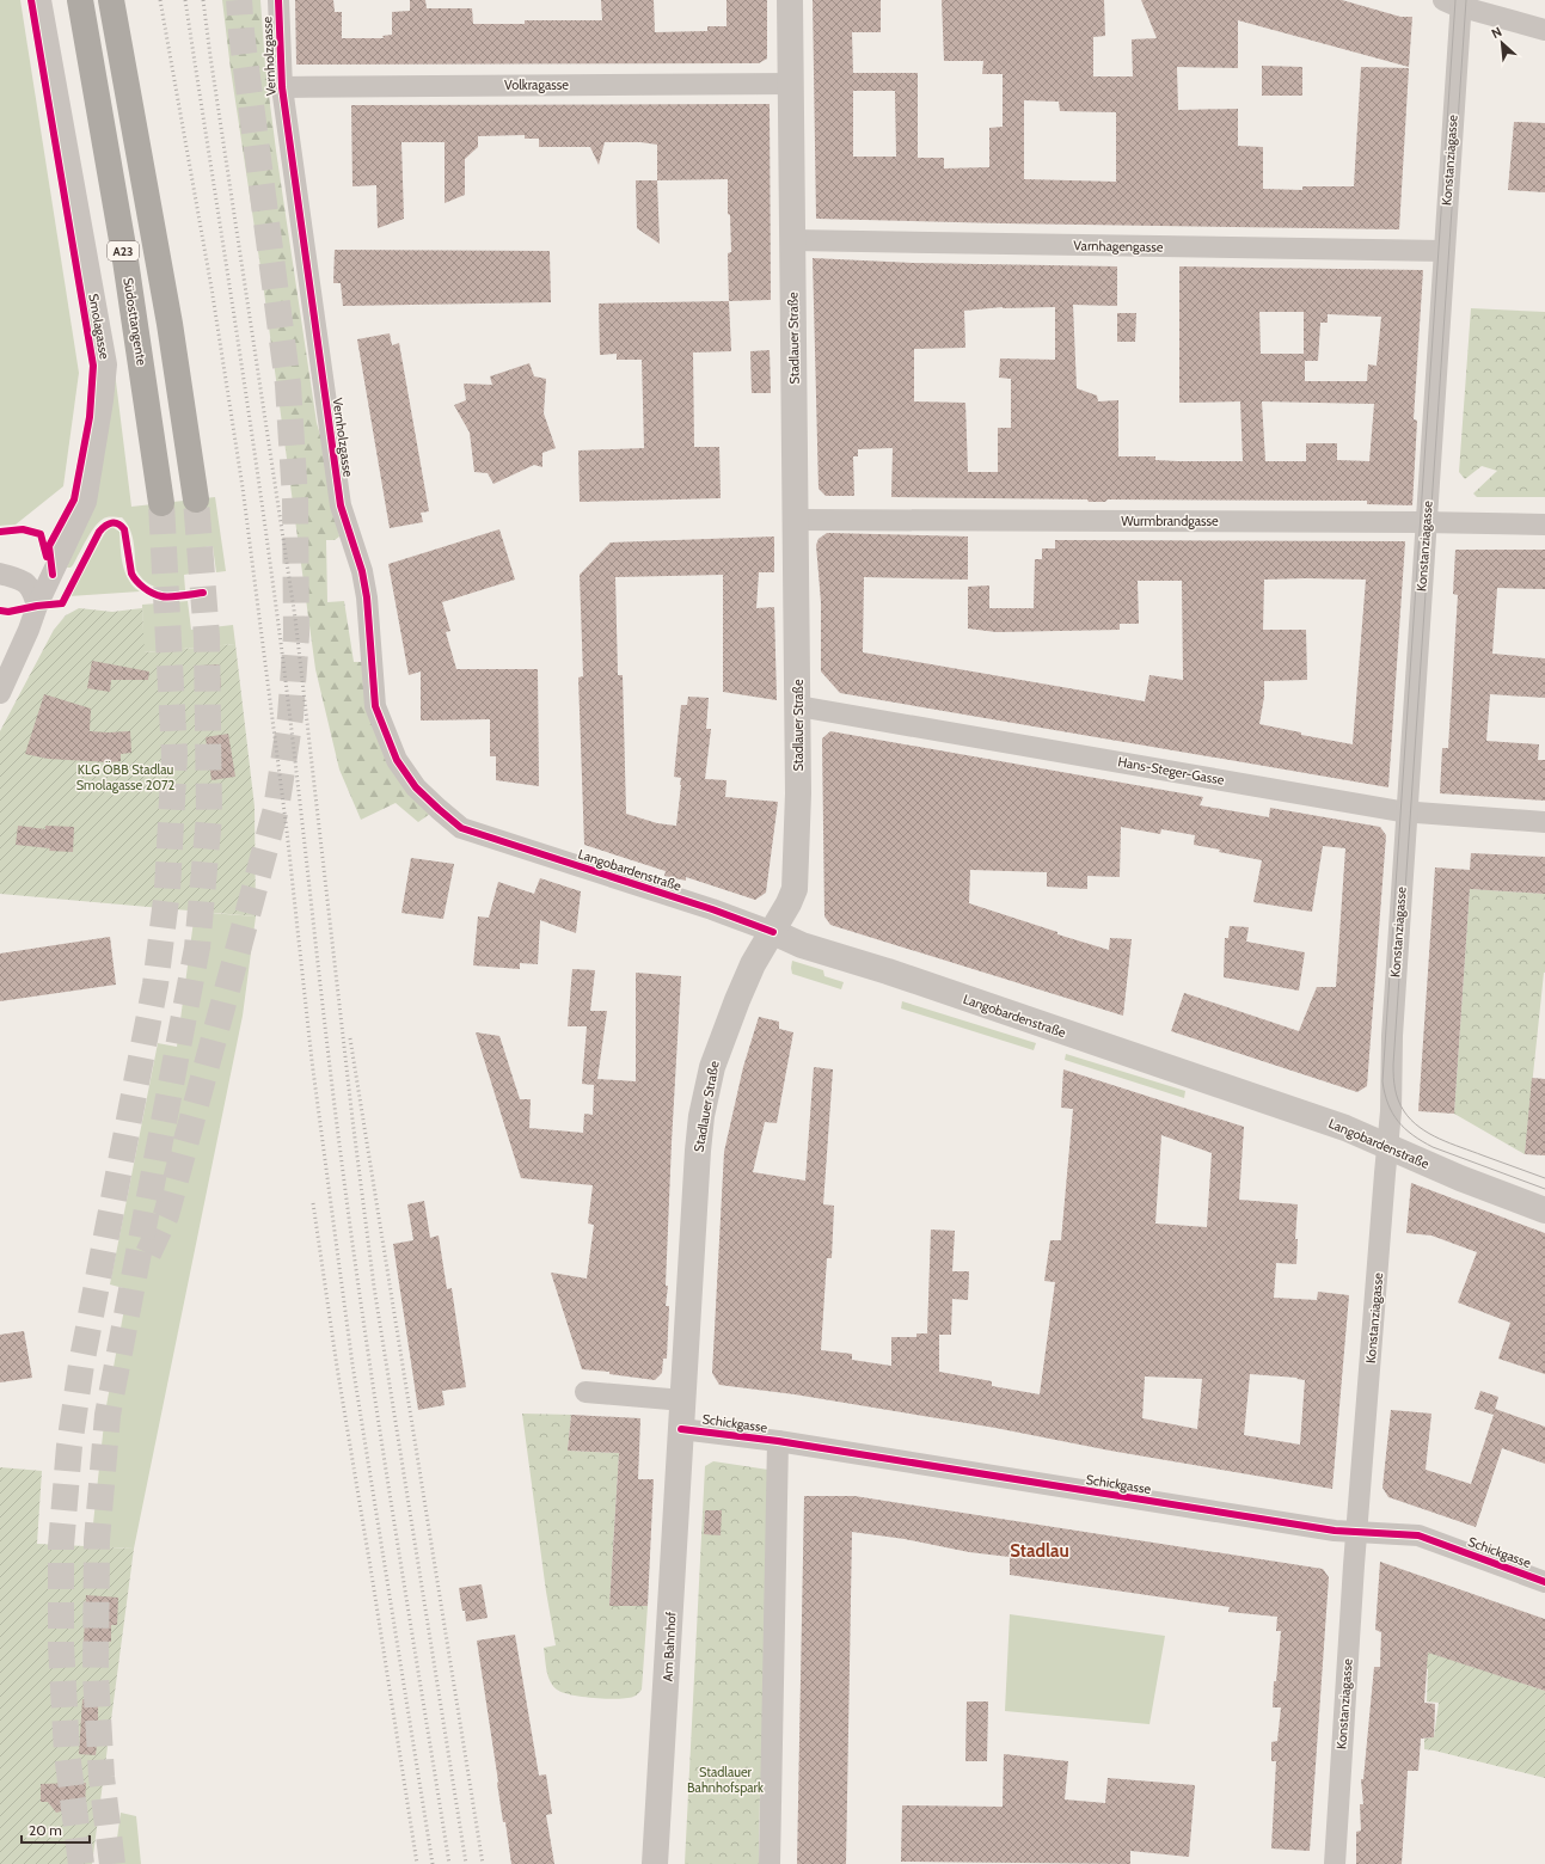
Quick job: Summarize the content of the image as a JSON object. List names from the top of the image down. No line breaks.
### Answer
{"streets":{"highway":["A23","Südosttangente"],"street":["Vernholzgasse","Volkragasse","Konstanziagasse","Varnhagengasse","Smolagasse","Stadlauer Straße","Wurmbrandgasse","Hans-Steger-Gasse","Langobardenstraße","Schickgasse","Am Bahnhof"]},"crossings":[["Vernholzgasse","Volkragasse"],["Vernholzgasse","Langobardenstraße"],["Volkragasse","Stadlauer Straße"],["Konstanziagasse","Varnhagengasse"],["Konstanziagasse","Wurmbrandgasse"],["Konstanziagasse","Hans-Steger-Gasse"],["Konstanziagasse","Langobardenstraße"],["Konstanziagasse","Schickgasse"],["Varnhagengasse","Stadlauer Straße"],["Stadlauer Straße","Wurmbrandgasse"],["Stadlauer Straße","Hans-Steger-Gasse"],["Stadlauer Straße","Langobardenstraße"],["Stadlauer Straße","Schickgasse"],["Stadlauer Straße","Am Bahnhof"],["Schickgasse","Am Bahnhof"]],"districts":["Stadlau"],"parks":["KLG ÖBB Stadlau Smolagasse 2072","Stadlauer Bahnhofspark"],"scale_bar":"20 m","north":"top left"}
